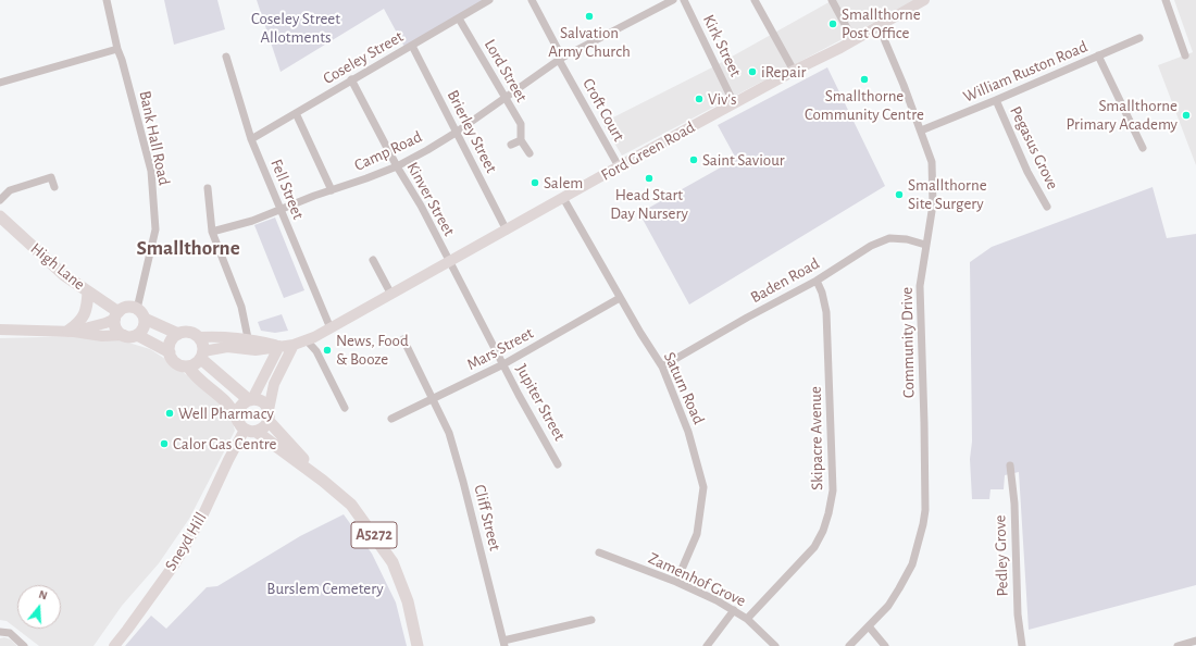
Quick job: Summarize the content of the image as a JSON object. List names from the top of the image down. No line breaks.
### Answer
{"streets":{"main road":["Ford Green Road","High Lane","A5272","Sneyd Hill"],"street":["Kirk Street","Coseley Street","Lord Street","William Ruston Road","Croft Court","Brierley Street","Bank Hall Road","Pegasus Grove","Camp Road","Fell Street","Kinver Street","Baden Road","Community Drive","Mars Street","Saturn Road","Jupiter Street","Skipacre Avenue","Cliff Street","Pedley Grove","Zamenhof Grove"]},"crossings":[["Kirk Street","Ford Green Road"],["Coseley Street","Lord Street"],["Coseley Street","Brierley Street"],["Coseley Street","Fell Street"],["Coseley Street","Kinver Street"],["Lord Street","Camp Road"],["William Ruston Road","Pegasus Grove"],["William Ruston Road","Community Drive"],["Croft Court","Camp Road"],["Croft Court","Ford Green Road"],["Brierley Street","Camp Road"],["Brierley Street","Ford Green Road"],["Bank Hall Road","High Lane"],["Bank Hall Road","A5272"],["Camp Road","Fell Street"],["Camp Road","Kinver Street"],["Ford Green Road","Fell Street"],["Ford Green Road","Kinver Street"],["Ford Green Road","Community Drive"],["Ford Green Road","Saturn Road"],["Ford Green Road","Jupiter Street"],["Kinver Street","Jupiter Street"],["High Lane","A5272"],["Baden Road","Community Drive"],["Baden Road","Saturn Road"],["Baden Road","Skipacre Avenue"],["Mars Street","Saturn Road"],["Mars Street","Jupiter Street"],["Mars Street","Cliff Street"],["Saturn Road","Zamenhof Grove"],["Skipacre Avenue","Zamenhof Grove"],["A5272","Sneyd Hill"]],"districts":["Smallthorne"],"parks":["Coseley Street Allotments","Burslem Cemetery"],"places":["Salvation Army Church","Smallthorne Post Office","iRepair","Smallthorne Community Centre","Viv's","Smallthorne Primary Academy","Saint Saviour","Head Start Day Nursery","Salem","Smallthorne Site Surgery","News, Food & Booze","Well Pharmacy","Calor Gas Centre"],"north":"top"}
